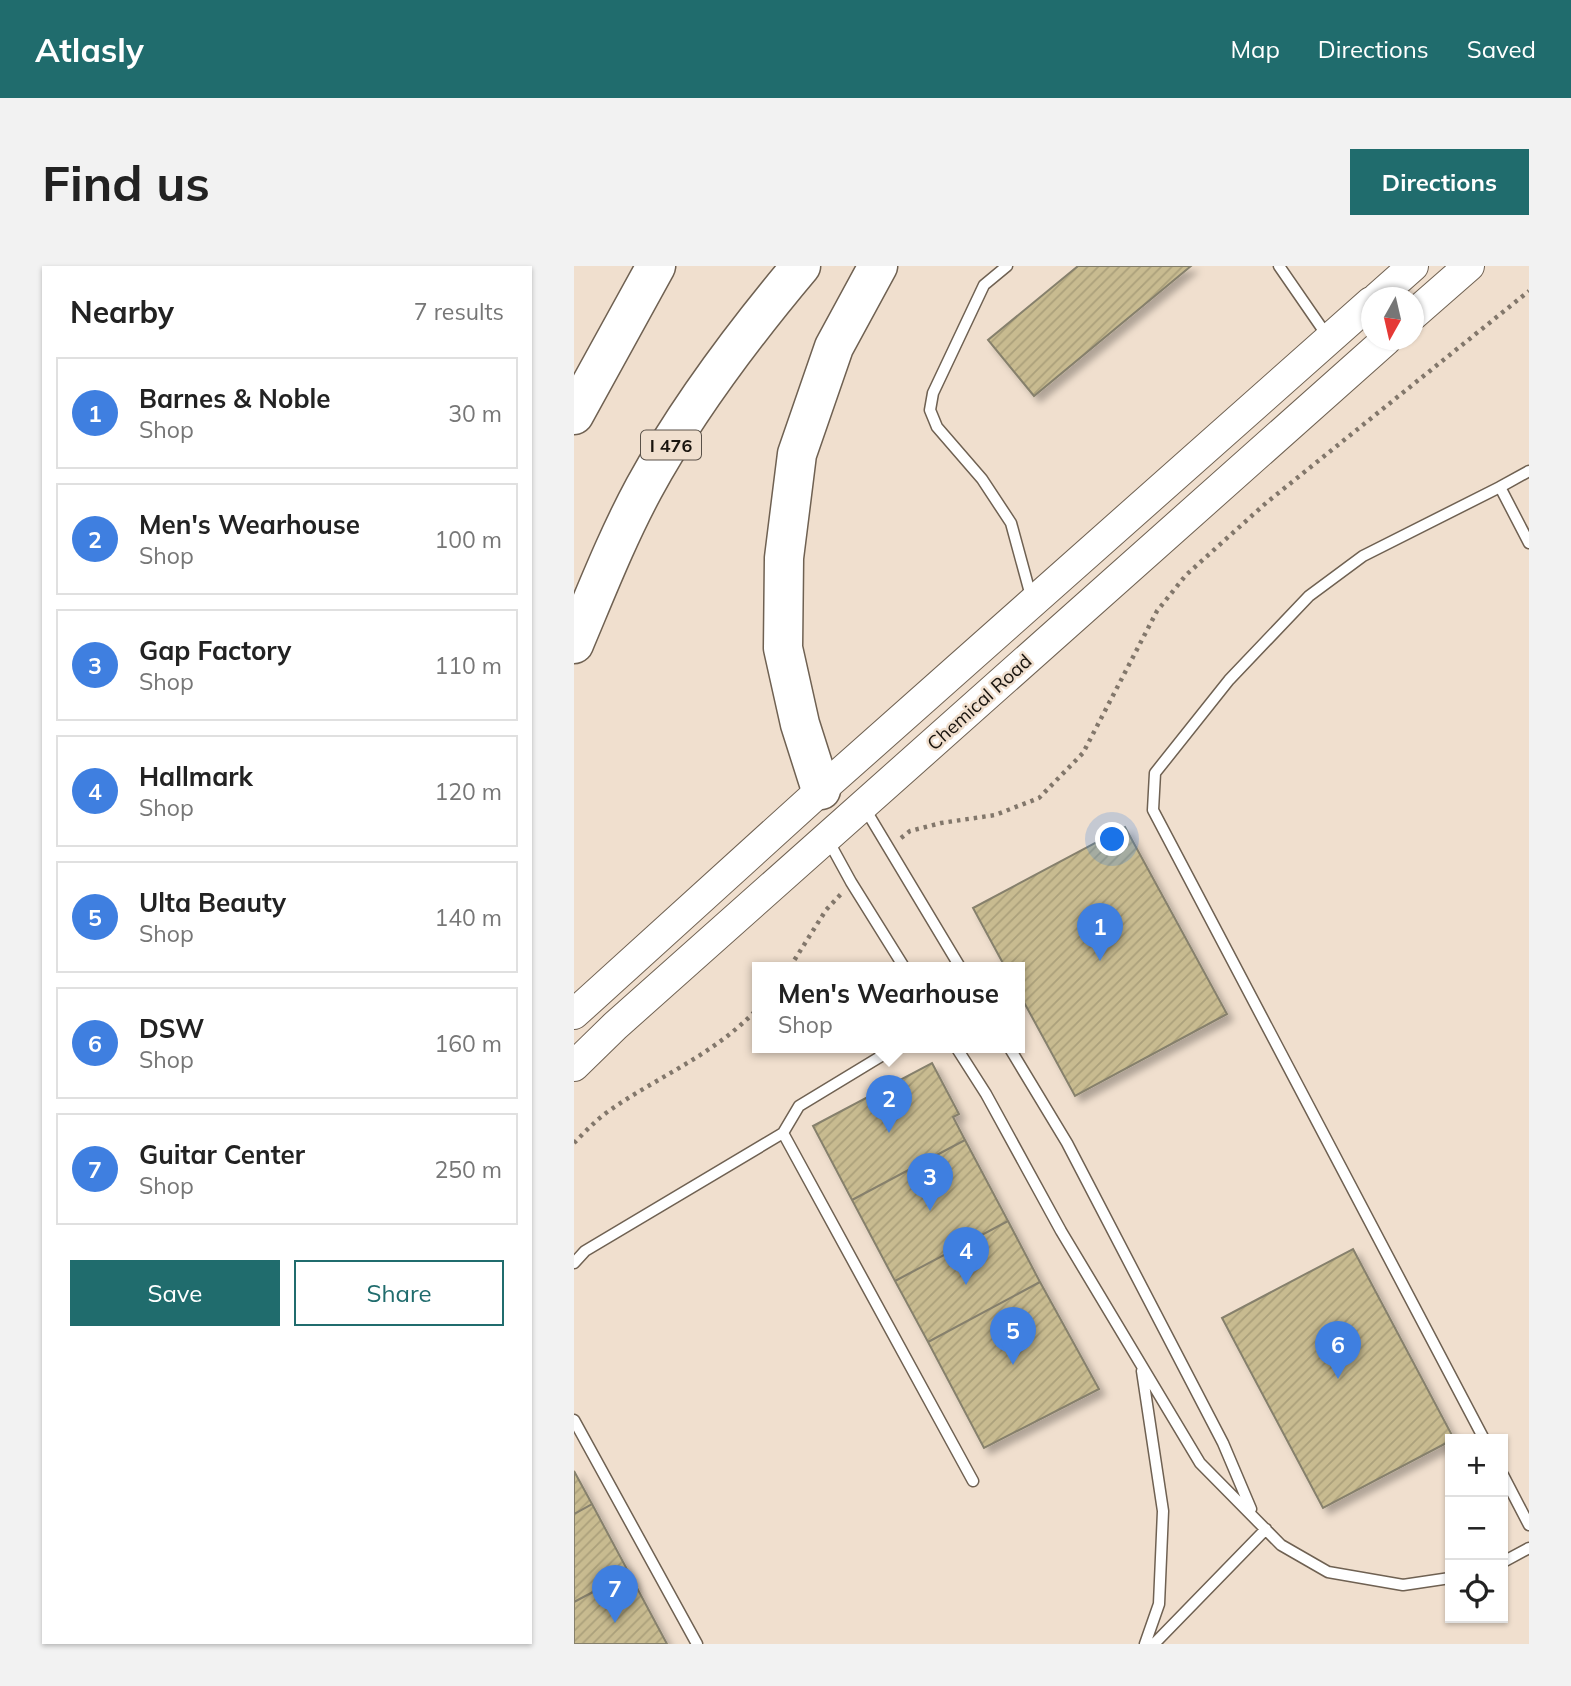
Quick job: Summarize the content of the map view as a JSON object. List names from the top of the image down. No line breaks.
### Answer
{"streets":{"highway":["I 476"],"main road":["Chemical Road"]},"north":"bottom","page":{"header":"Atlasly","nav":["Map","Directions","Saved"],"buttons":["Directions",["Save","Share"]],"title":"Find us","heading":["Nearby","7 results"],"list":[{"mark":"1","name":"Barnes & Noble","note":"Shop","value":"30 m"},{"mark":"2","name":"Men's Wearhouse","note":"Shop","value":"100 m"},{"mark":"3","name":"Gap Factory","note":"Shop","value":"110 m"},{"mark":"4","name":"Hallmark","note":"Shop","value":"120 m"},{"mark":"5","name":"Ulta Beauty","note":"Shop","value":"140 m"},{"mark":"6","name":"DSW","note":"Shop","value":"160 m"},{"mark":"7","name":"Guitar Center","note":"Shop","value":"250 m"}],"pins":["1","2","3","4","5","6","7"],"popup":["Men's Wearhouse","Shop"],"map_buttons":["+","−"]}}
